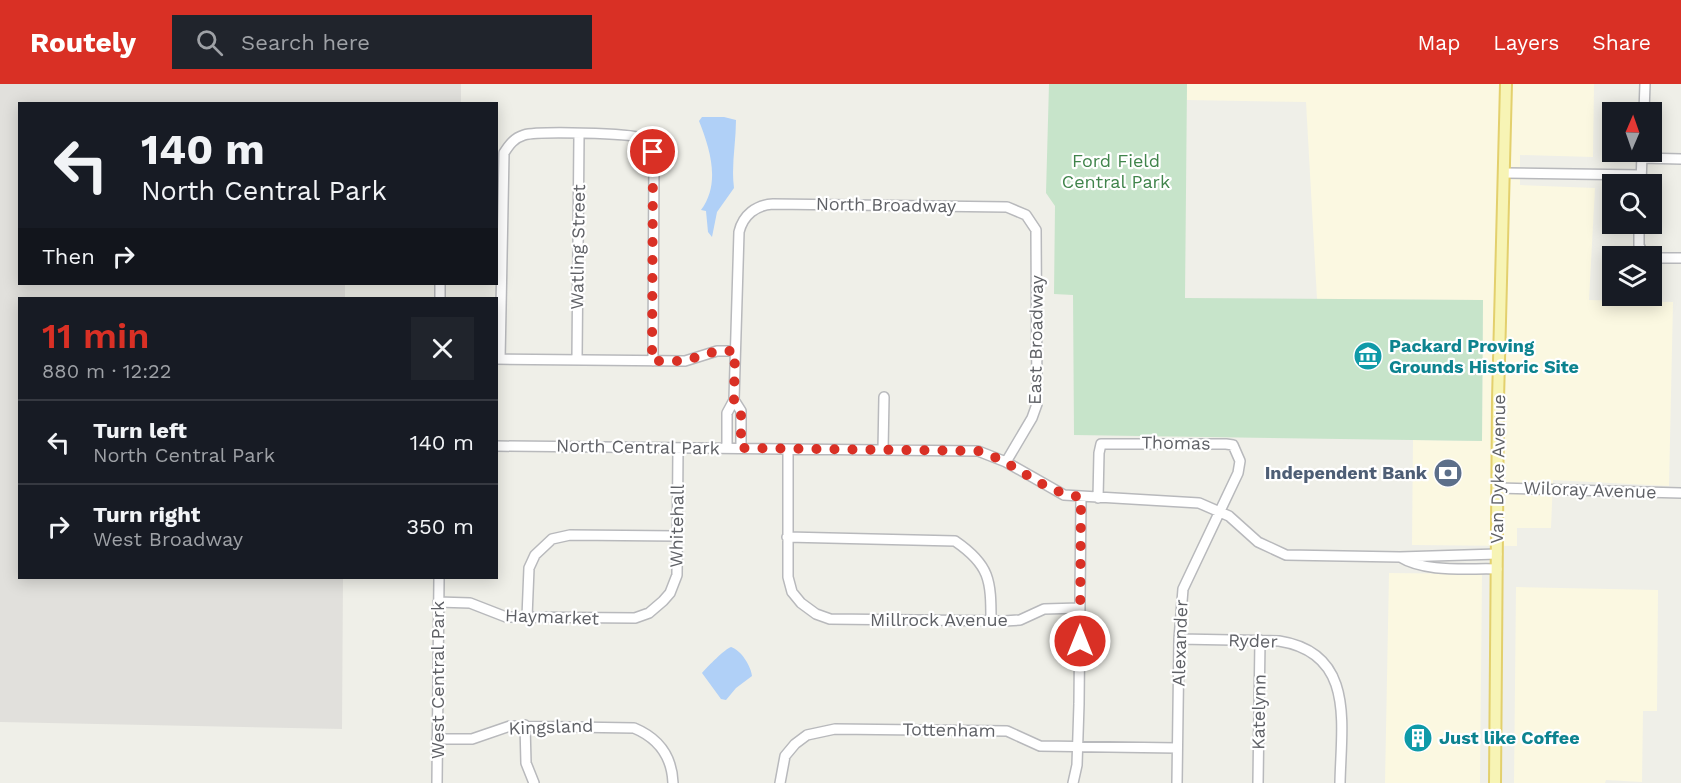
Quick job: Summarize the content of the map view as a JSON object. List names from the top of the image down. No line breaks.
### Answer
{"streets":{"main road":["Van Dyke Avenue"],"street":["North Broadway","Watling Street","East Broadway","Thomas","North Central Park","Wiloray Avenue","Whitehall","Haymarket","Millrock Avenue","Ryder","Alexander","West Central Park","Katelynn","Kingsland","Tottenham"]},"crossings":[["North Broadway","East Broadway"],["East Broadway","North Central Park"],["Thomas","North Central Park"],["Thomas","Alexander"],["North Central Park","Van Dyke Avenue"],["North Central Park","Whitehall"],["North Central Park","Alexander"],["Van Dyke Avenue","Wiloray Avenue"],["Whitehall","Haymarket"],["Haymarket","West Central Park"],["Ryder","Alexander"],["Ryder","Katelynn"],["Alexander","Tottenham"],["West Central Park","Kingsland"]],"parks":["Ford Field Central Park"],"places":{"museum":["Packard Proving Grounds Historic Site"],"bank":["Independent Bank"],"building":["Just like Coffee"]},"north":"top","page":{"header":"Routely","search":"Search here","nav":["Map","Layers","Share"],"turn":["140 m","North Central Park"],"then":"Then","heading":["11 min","880 m · 12:22"],"list":[{"name":"Turn left","note":"North Central Park","value":"140 m"},{"name":"Turn right","note":"West Broadway","value":"350 m"}]}}
